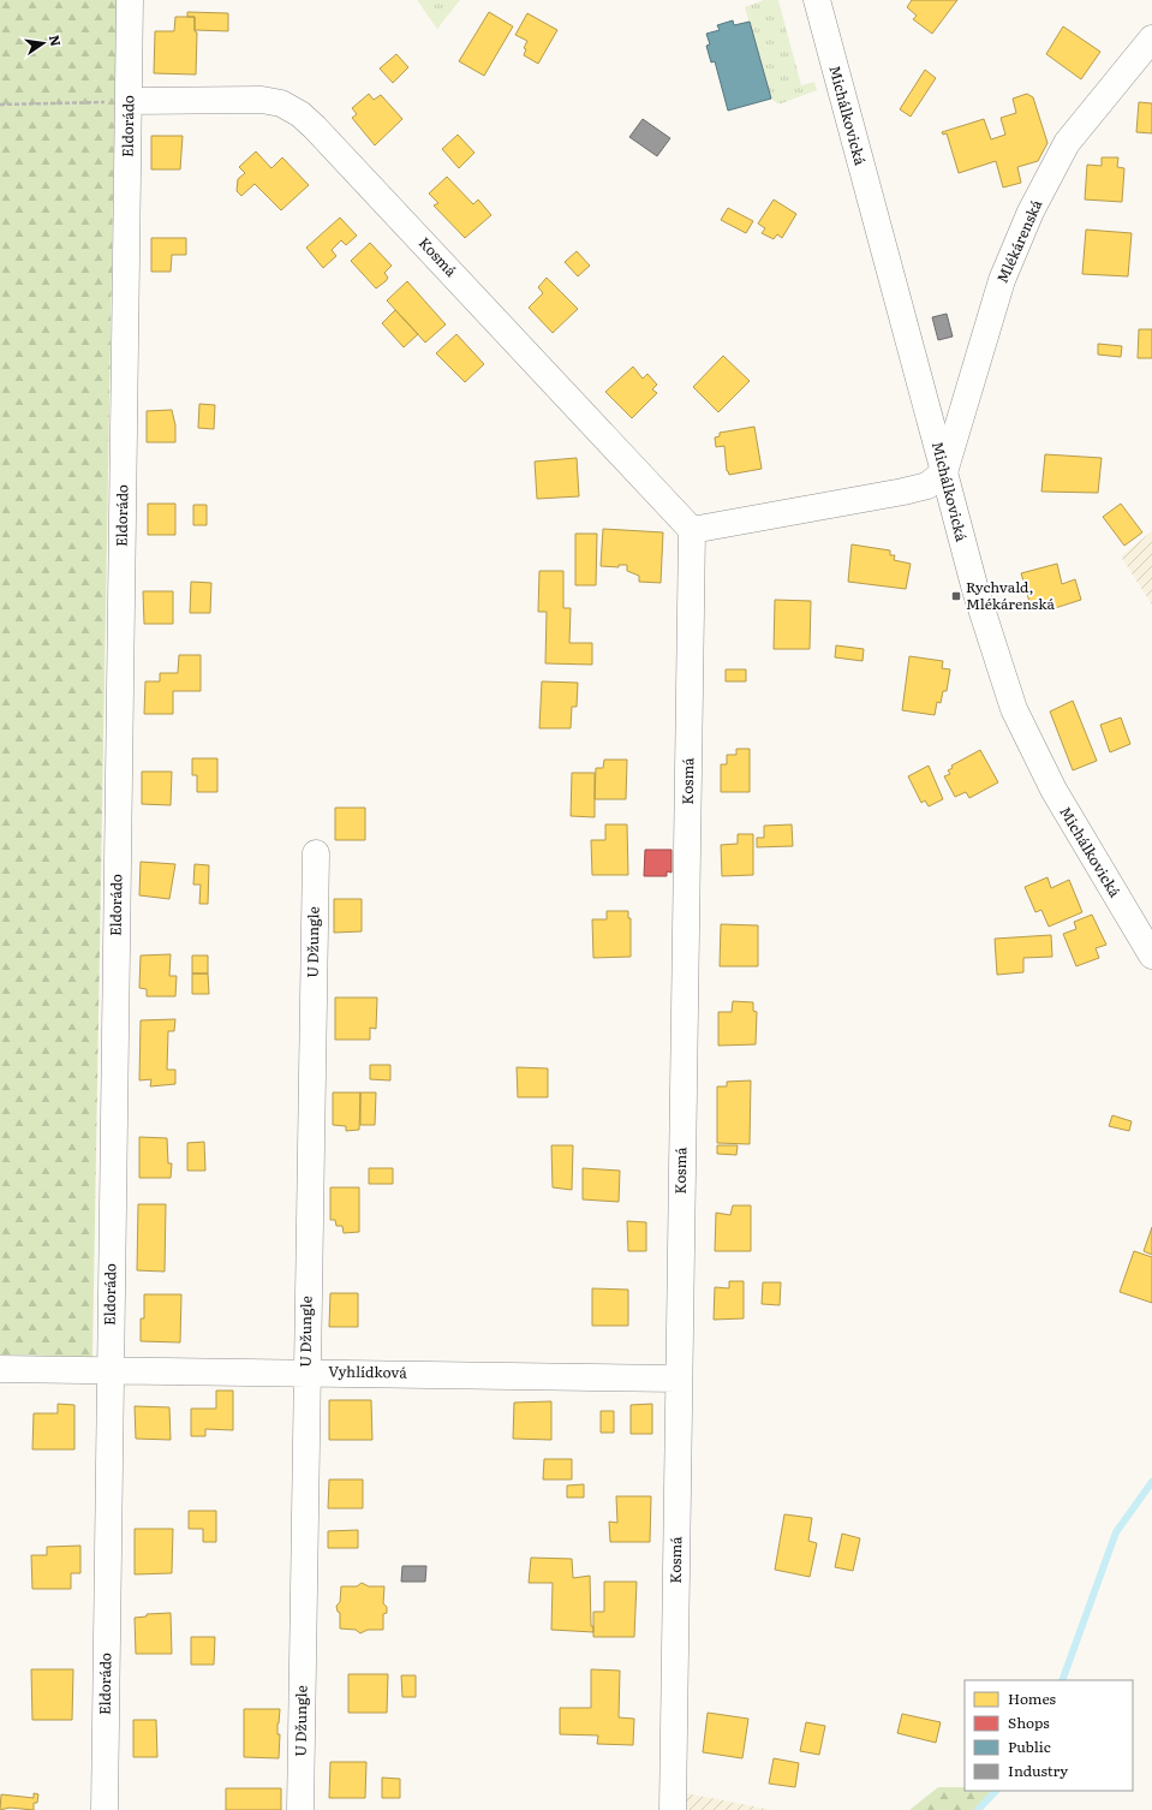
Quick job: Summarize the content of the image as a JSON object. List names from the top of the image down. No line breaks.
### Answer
{"streets":{"street":["Michálkovická","Eldorádo","Mlékárenská","Kosmá","U Džungle","Vyhlídková"]},"crossings":[["Michálkovická","Mlékárenská"],["Eldorádo","Kosmá"],["Eldorádo","Vyhlídková"],["Kosmá","Vyhlídková"],["U Džungle","Vyhlídková"]],"places":{"transit":["Rychvald, Mlékárenská"]},"legend":["Homes","Shops","Public","Industry"],"north":"right"}
